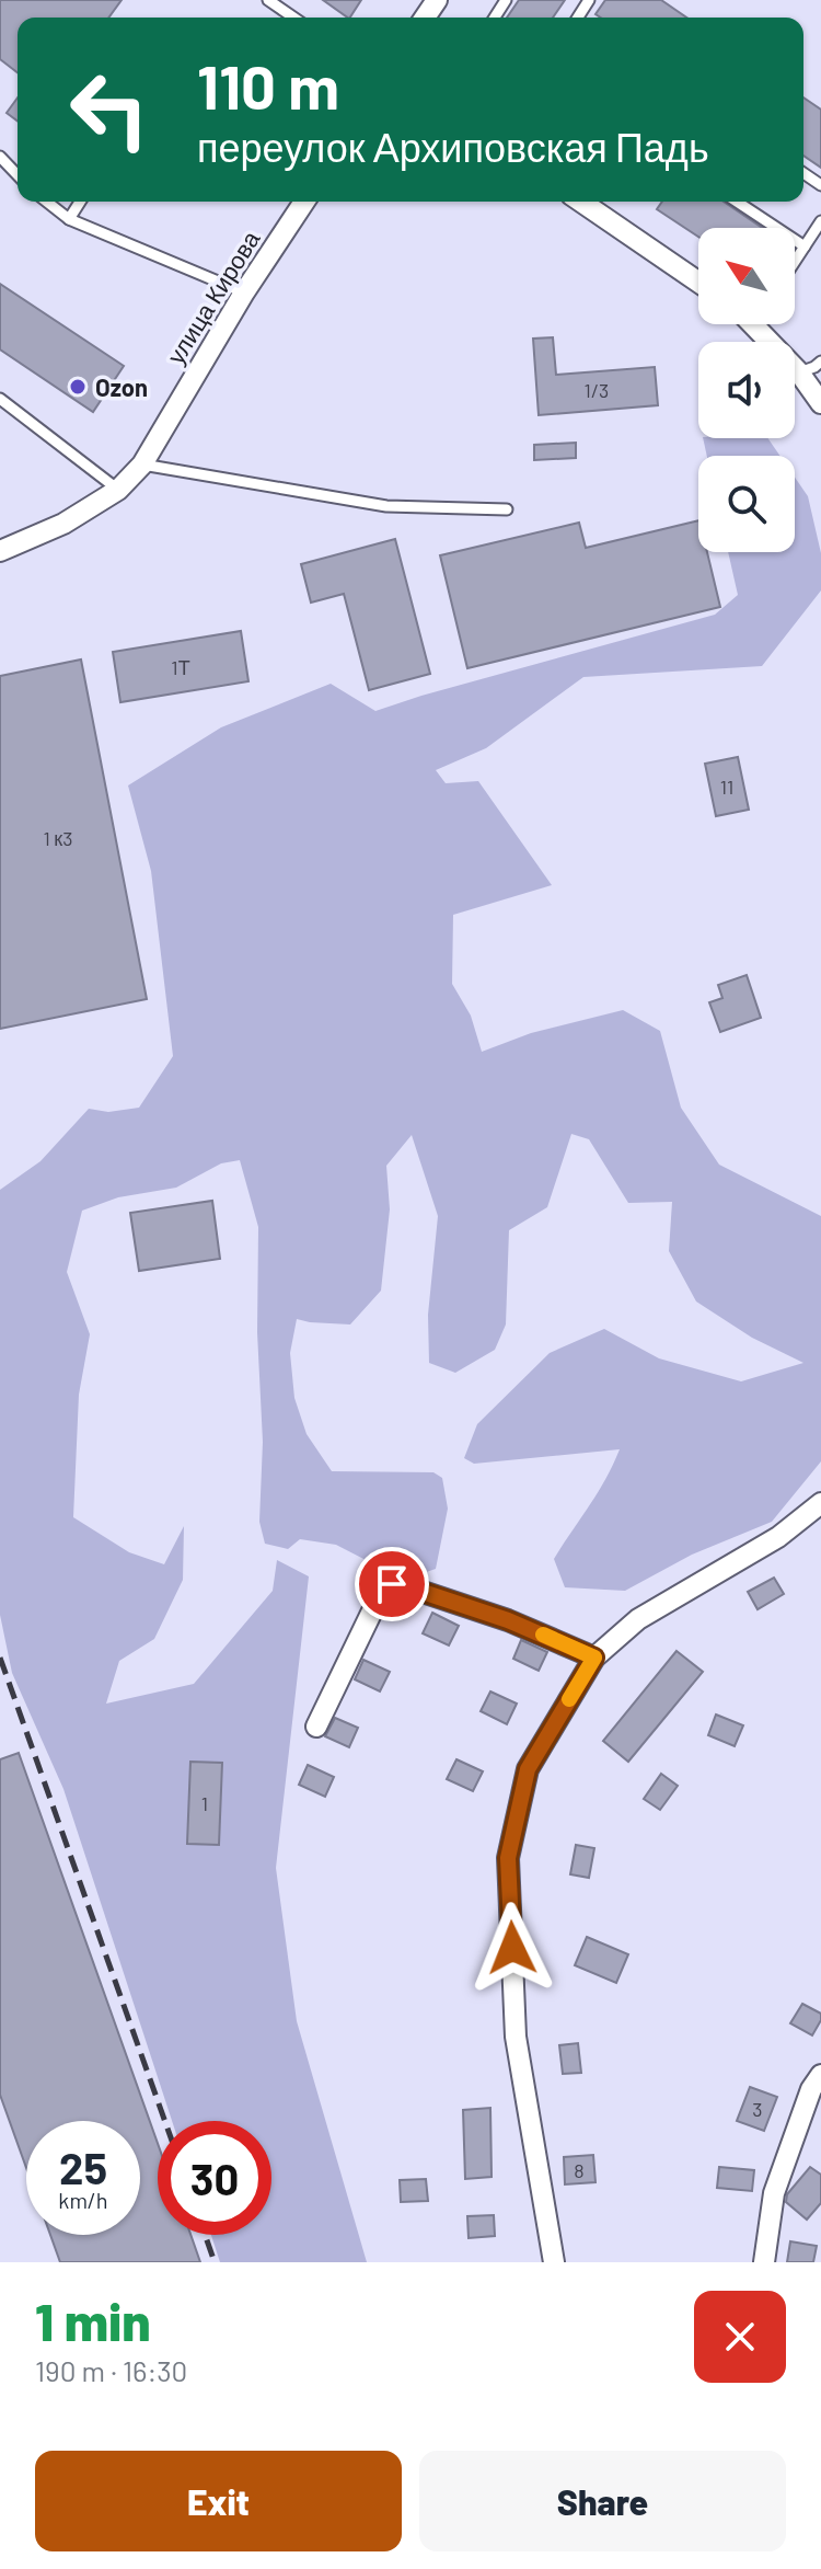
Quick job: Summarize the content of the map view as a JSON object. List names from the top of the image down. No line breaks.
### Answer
{"streets":{"street":["улица Кирова"]},"places":["Ozon"],"house_numbers":["1/3","1Т","11","1 к3","1","3","8"],"north":"top left","page":{"turn":["110 m","переулок Архиповская Падь"],"speed":"25 km/h","limit":"30","heading":["1 min","190 m · 16:30"],"buttons":["Exit","Share"]}}
